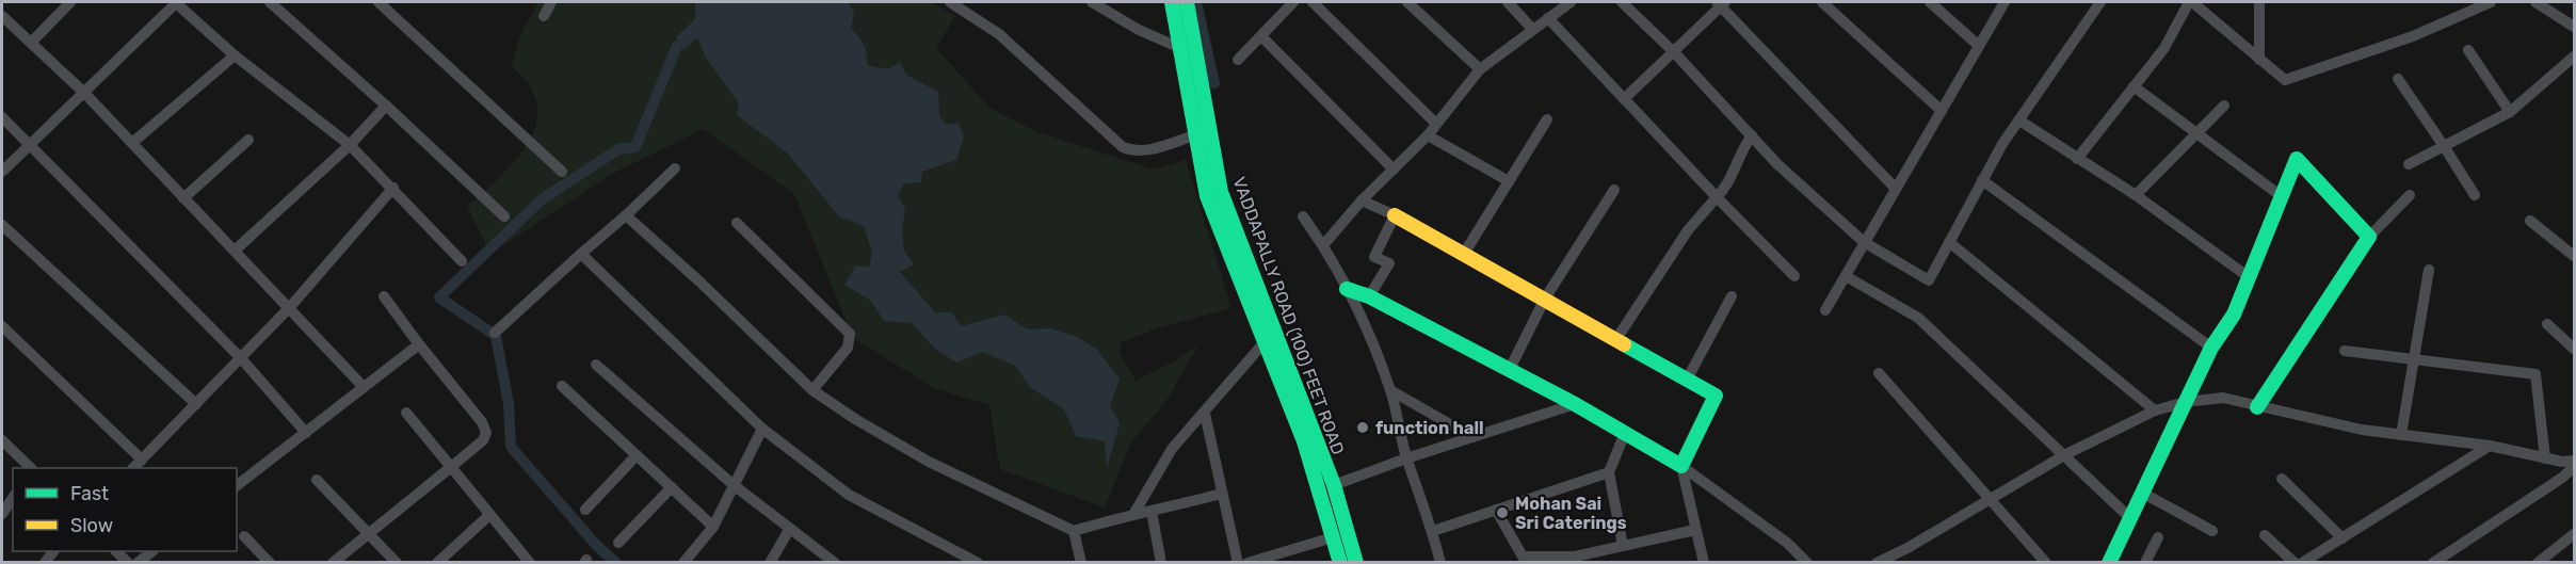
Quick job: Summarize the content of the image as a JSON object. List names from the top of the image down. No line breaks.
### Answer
{"streets":{"street":["VADDAPALLY ROAD (100) FEET ROAD"]},"places":["function hall","Mohan Sai Sri Caterings"],"legend":["Fast","Slow"]}
